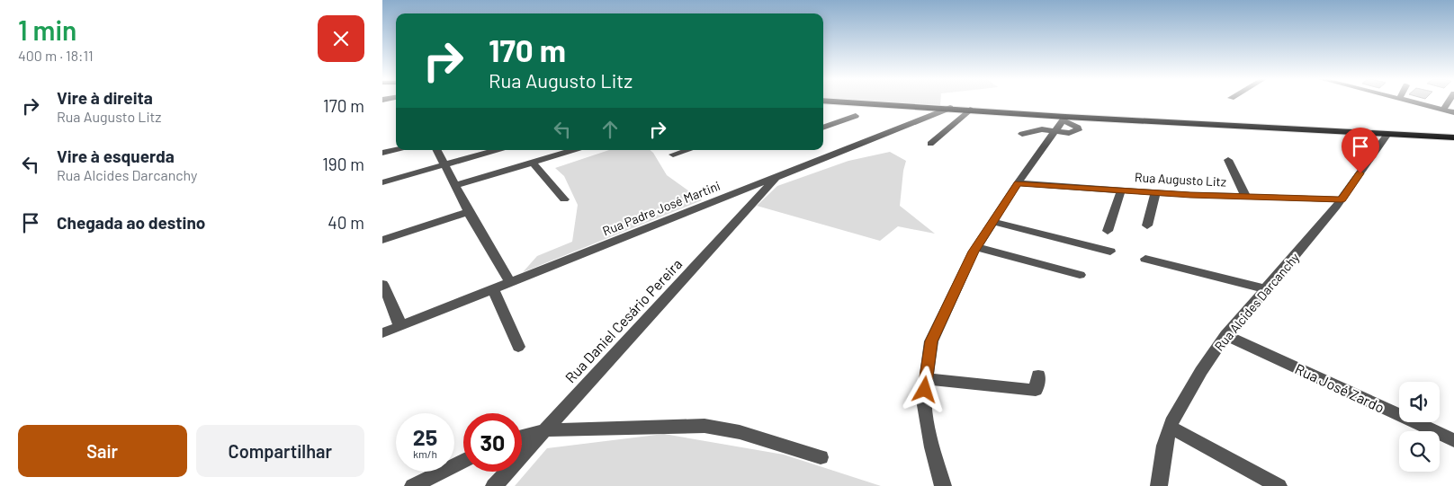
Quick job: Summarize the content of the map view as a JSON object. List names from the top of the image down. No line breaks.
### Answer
{"streets":{"street":["Rua Augusto Litz","Rua Padre José Martini","Rua Alcides Darcanchy","Rua Daniel Cesário Pereira","Rua José Zardo"]},"crossings":[["Rua Augusto Litz","Rua Alcides Darcanchy"],["Rua Padre José Martini","Rua Daniel Cesário Pereira"],["Rua Alcides Darcanchy","Rua José Zardo"]],"page":{"heading":["1 min","400 m · 18:11"],"turn":["170 m","Rua Augusto Litz"],"list":[{"name":"Vire à direita","note":"Rua Augusto Litz","value":"170 m"},{"name":"Vire à esquerda","note":"Rua Alcides Darcanchy","value":"190 m"},{"name":"Chegada ao destino","value":"40 m"}],"speed":"25 km/h","limit":"30","buttons":["Sair","Compartilhar"]}}
